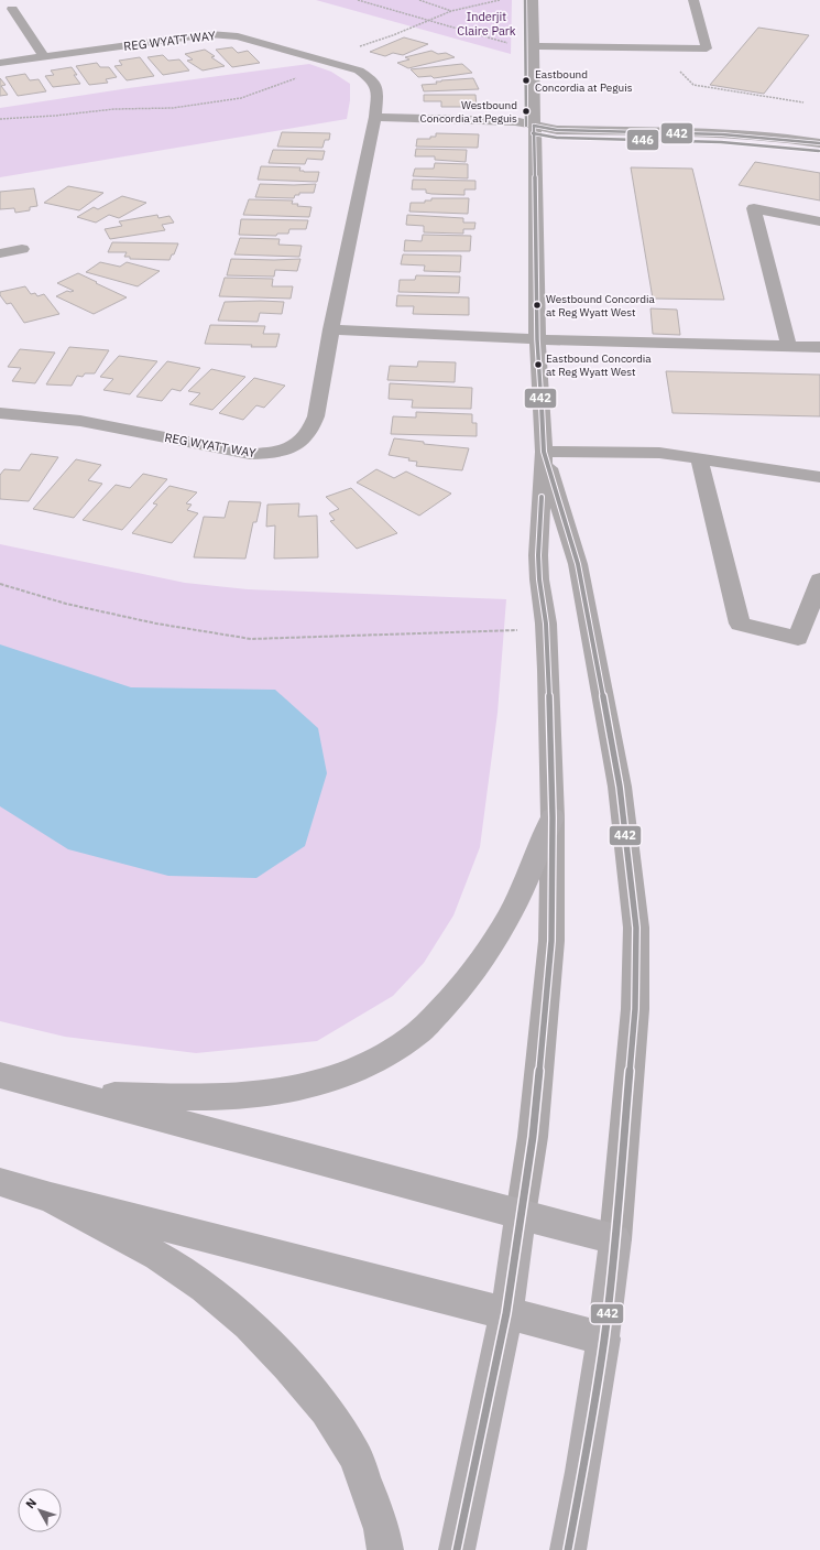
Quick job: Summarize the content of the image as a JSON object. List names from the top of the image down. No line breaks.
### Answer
{"streets":{"street":["REG WYATT WAY"]},"parks":["Inderjit Claire Park"],"places":["Eastbound Concordia at Peguis","Westbound Concordia at Peguis","Westbound Concordia at Reg Wyatt West","Eastbound Concordia at Reg Wyatt West"],"lines":["transit line 446","transit line 442"],"north":"top left"}
